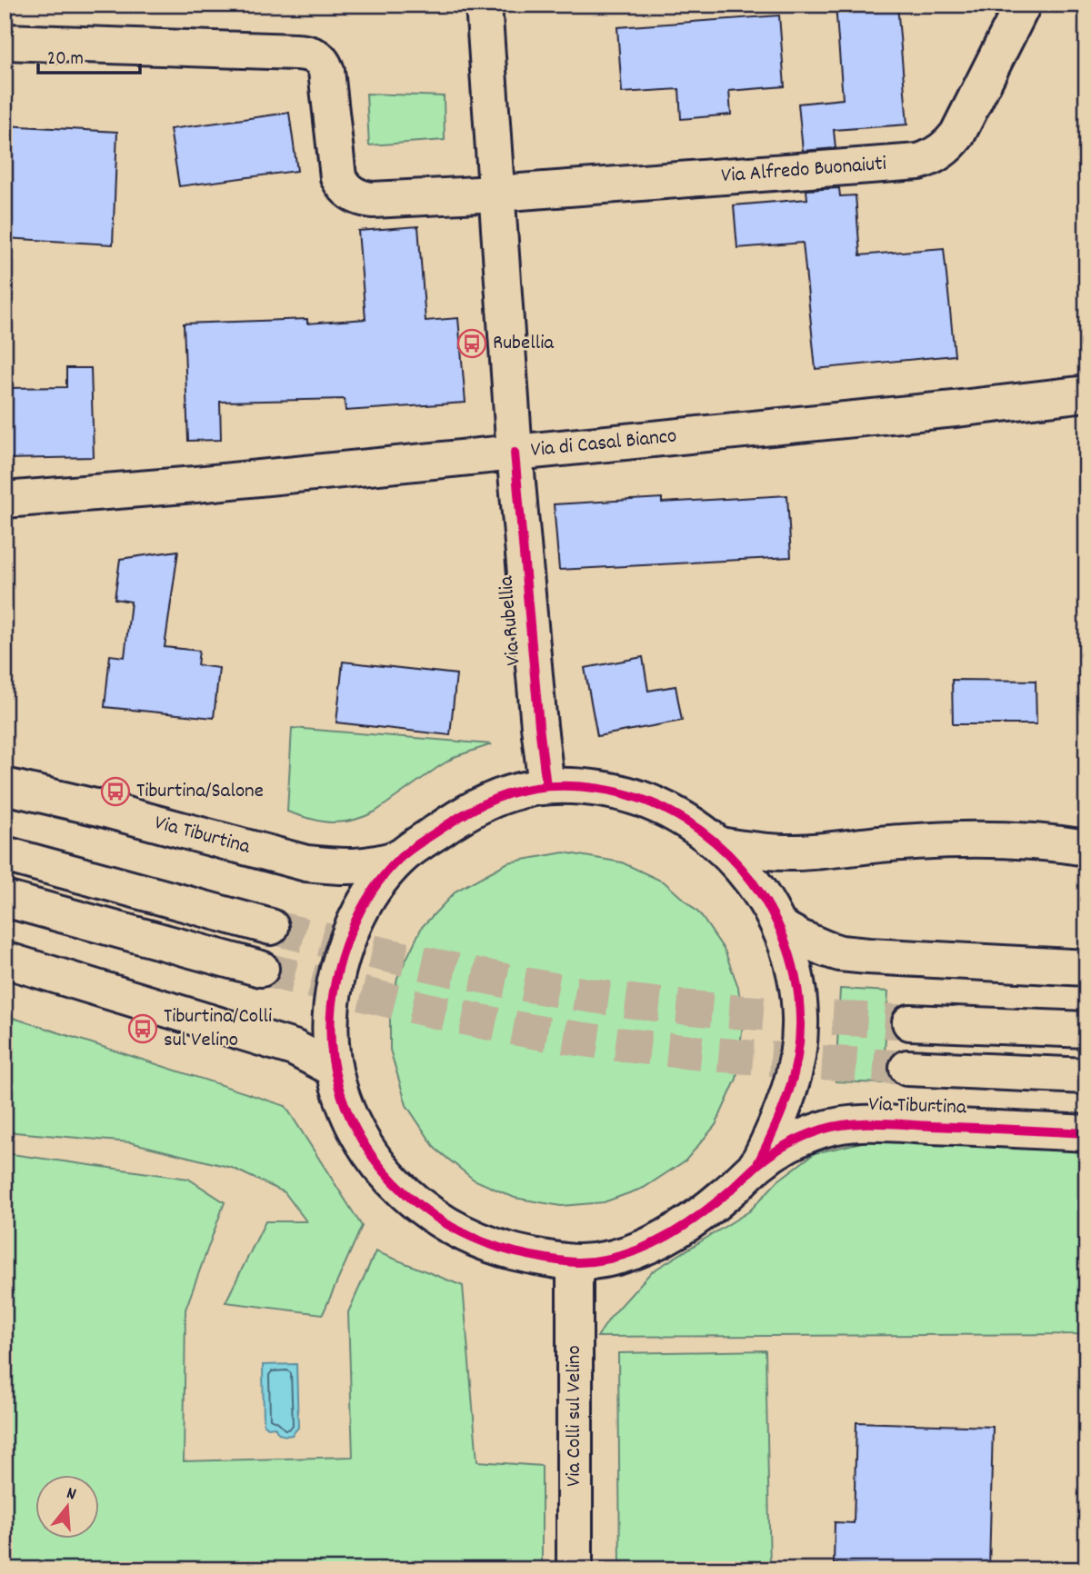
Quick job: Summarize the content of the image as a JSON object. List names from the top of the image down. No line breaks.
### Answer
{"streets":{"street":["Via Alfredo Buonaiuti","Via di Casal Bianco","Via Rubellia","Via Tiburtina","Via Colli sul Velino"]},"crossings":[["Via Alfredo Buonaiuti","Via Rubellia"],["Via di Casal Bianco","Via Rubellia"],["Via Rubellia","Via Tiburtina"],["Via Tiburtina","Via Colli sul Velino"]],"places":{"bus stop":["Rubellia","Tiburtina/Salone","Tiburtina/Colli sul Velino"]},"scale_bar":"20 m","north":"top"}
